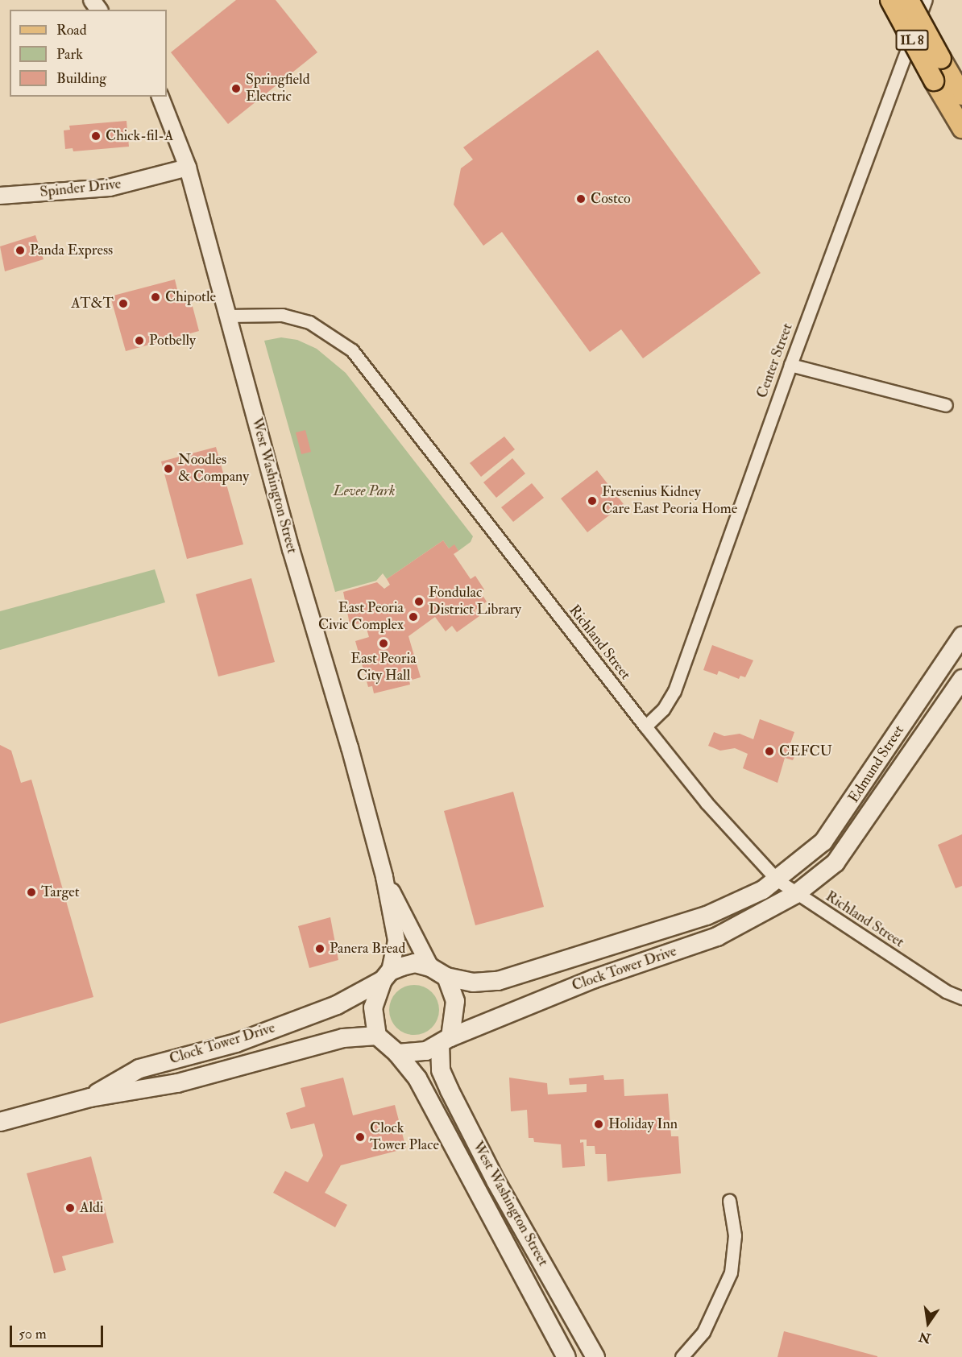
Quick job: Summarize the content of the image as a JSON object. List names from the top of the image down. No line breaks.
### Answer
{"streets":{"main road":["IL 8","West Washington Street","Edmund Street","Clock Tower Drive"],"street":["Spinder Drive","Center Street","Richland Street"]},"crossings":[["Spinder Drive","West Washington Street"],["Center Street","Richland Street"],["West Washington Street","Richland Street"],["West Washington Street","Clock Tower Drive"],["Richland Street","Edmund Street"],["Richland Street","Clock Tower Drive"],["Edmund Street","Clock Tower Drive"]],"parks":["Levee Park"],"places":["Springfield Electric","Chick-fil-A","Costco","Panda Express","Chipotle","AT&T","Potbelly","Noodles & Company","Fresenius Kidney Care East Peoria Home","Fondulac District Library","East Peoria Civic Complex","East Peoria City Hall","CEFCU","Target","Panera Bread","Holiday Inn","Clock Tower Place","Aldi"],"legend":["Road","Park","Building"],"scale_bar":"50 m","north":"bottom"}
